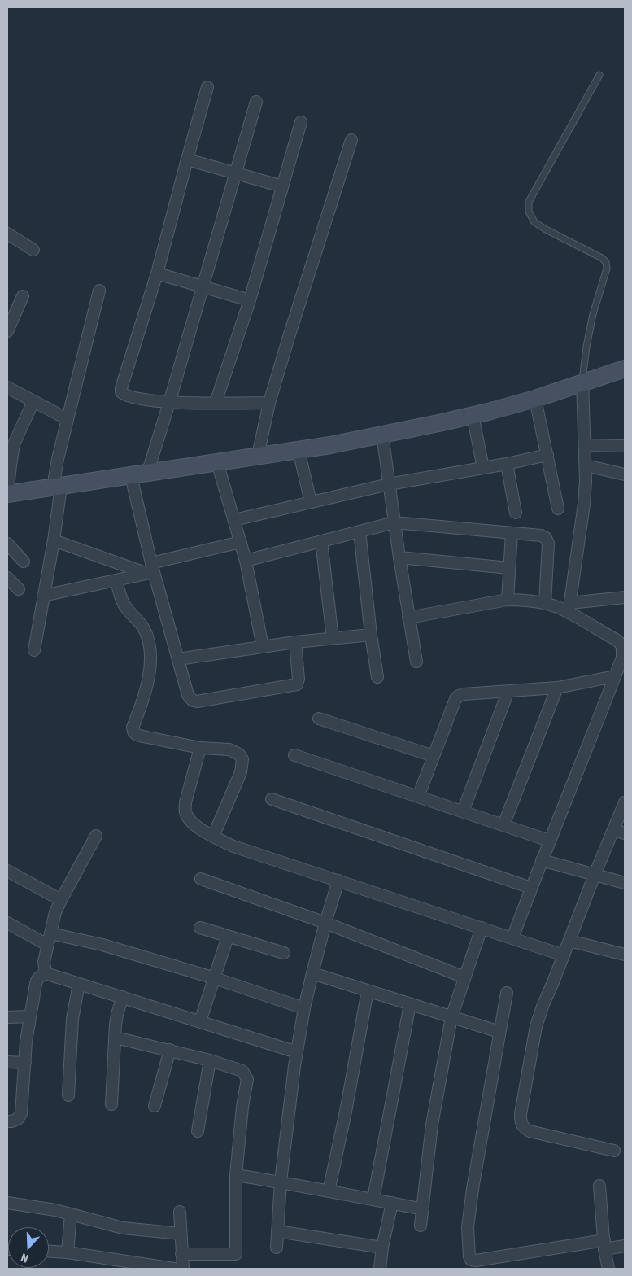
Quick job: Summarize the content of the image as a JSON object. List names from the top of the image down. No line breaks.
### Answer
{"north":"bottom"}
